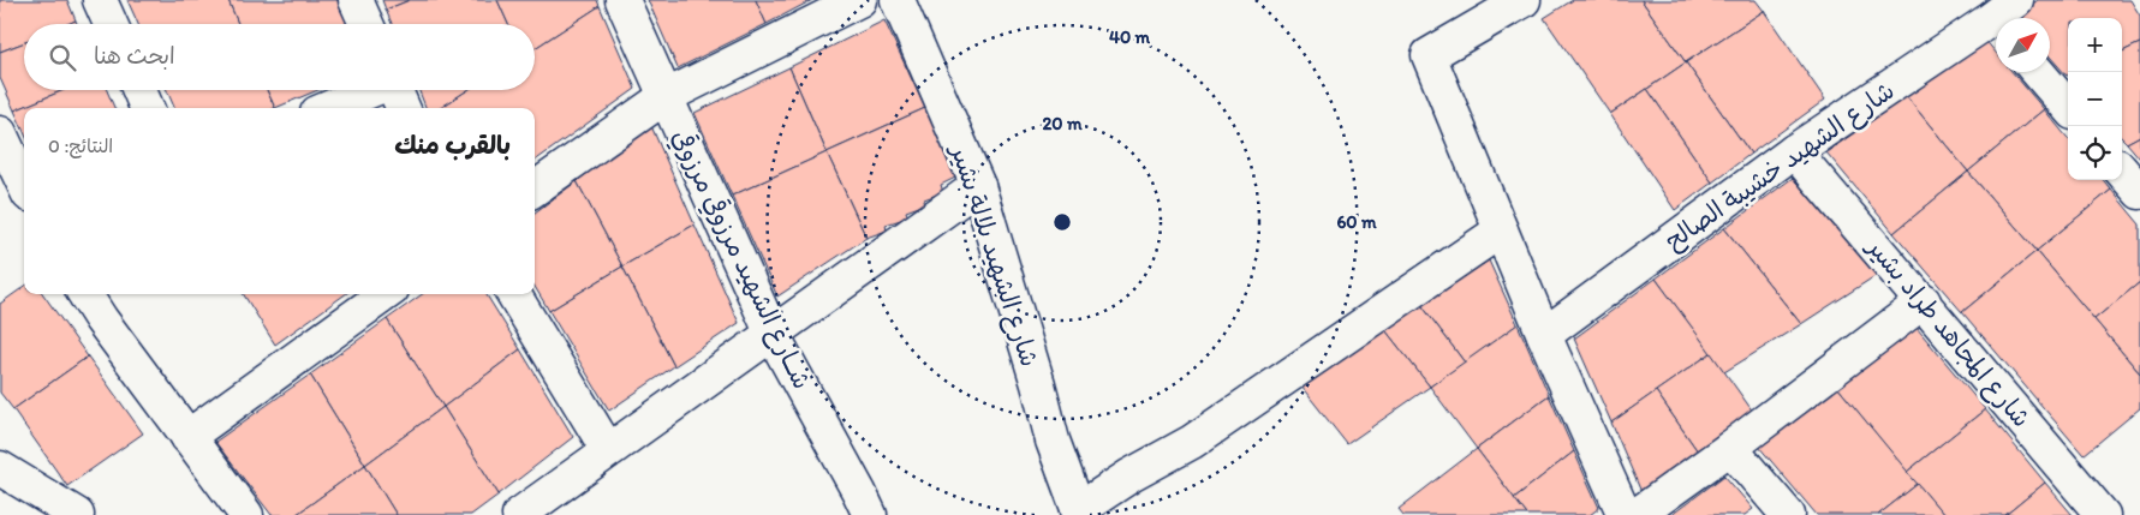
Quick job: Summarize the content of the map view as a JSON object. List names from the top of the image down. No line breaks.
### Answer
{"streets":{"street":["شارع الشهيد خشيبة الصالح","شارع الشهيد بلالة بشير","شــارع الشهيد مرزوقي مرزوقي","شارع المجاهد طراد بشير"]},"crossings":[["شارع الشهيد خشيبة الصالح","شارع المجاهد طراد بشير"]],"north":"top right","page":{"map_buttons":["+","−"],"search":"ابحث هنا","heading":["بالقرب منك","النتائج: 0"]},"rings":["40 m","20 m","60 m"]}
